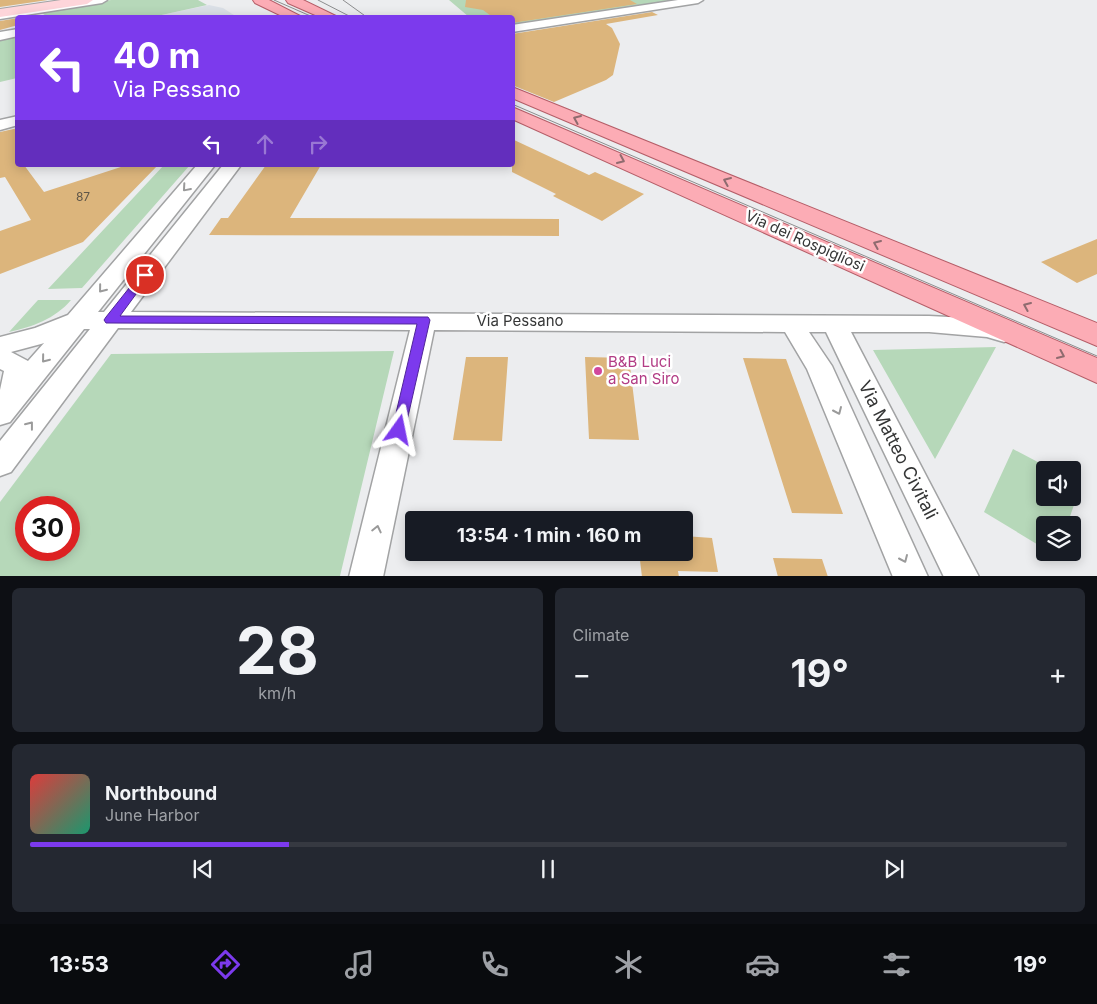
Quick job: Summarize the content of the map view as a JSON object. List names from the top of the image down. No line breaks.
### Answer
{"streets":{"main road":["Via dei Rospigliosi"],"street":["Via Pessano","Via Matteo Civitali"]},"crossings":[["Via dei Rospigliosi","Via Pessano"],["Via Pessano","Via Matteo Civitali"]],"places":["B&B Luci a San Siro"],"house_numbers":["87"],"page":{"turn":["40 m","Via Pessano"],"limit":"30","trip":"13:54 · 1 min · 160 m","tile":[["28","km/h"],"Climate"],"heat":["−","19°","+"],"song":["Northbound","June Harbor"],"tabs":["13:53","19°"]}}
